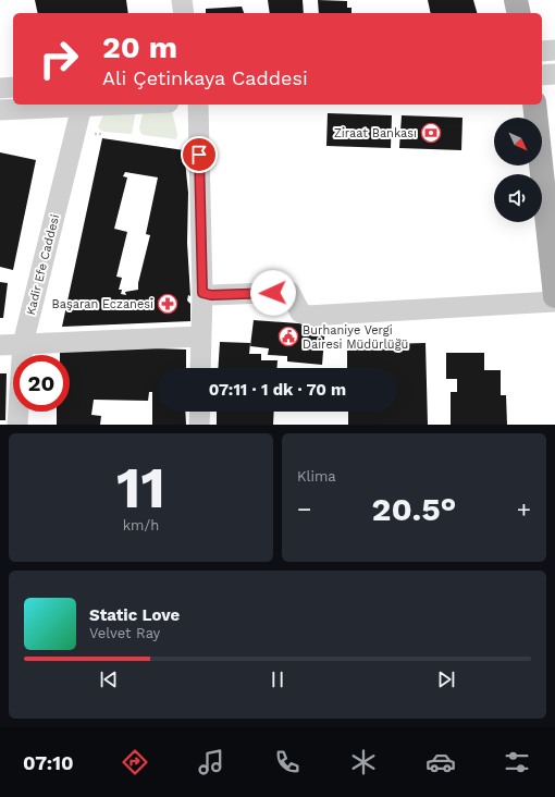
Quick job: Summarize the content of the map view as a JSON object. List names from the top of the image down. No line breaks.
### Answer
{"streets":{"street":["Kadir Efe Caddesi"]},"places":{"bank":["Ziraat Bankası"],"pharmacy":["Başaran Eczanesi"],"public building":["Burhaniye Vergi Dairesi Müdürlüğü"]},"north":"bottom right","page":{"turn":["20 m","Ali Çetinkaya Caddesi"],"limit":"20","trip":"07:11 · 1 dk · 70 m","tile":[["11","km/h"],"Klima"],"heat":["−","20.5°","+"],"song":["Static Love","Velvet Ray"],"tabs":"07:10"}}
